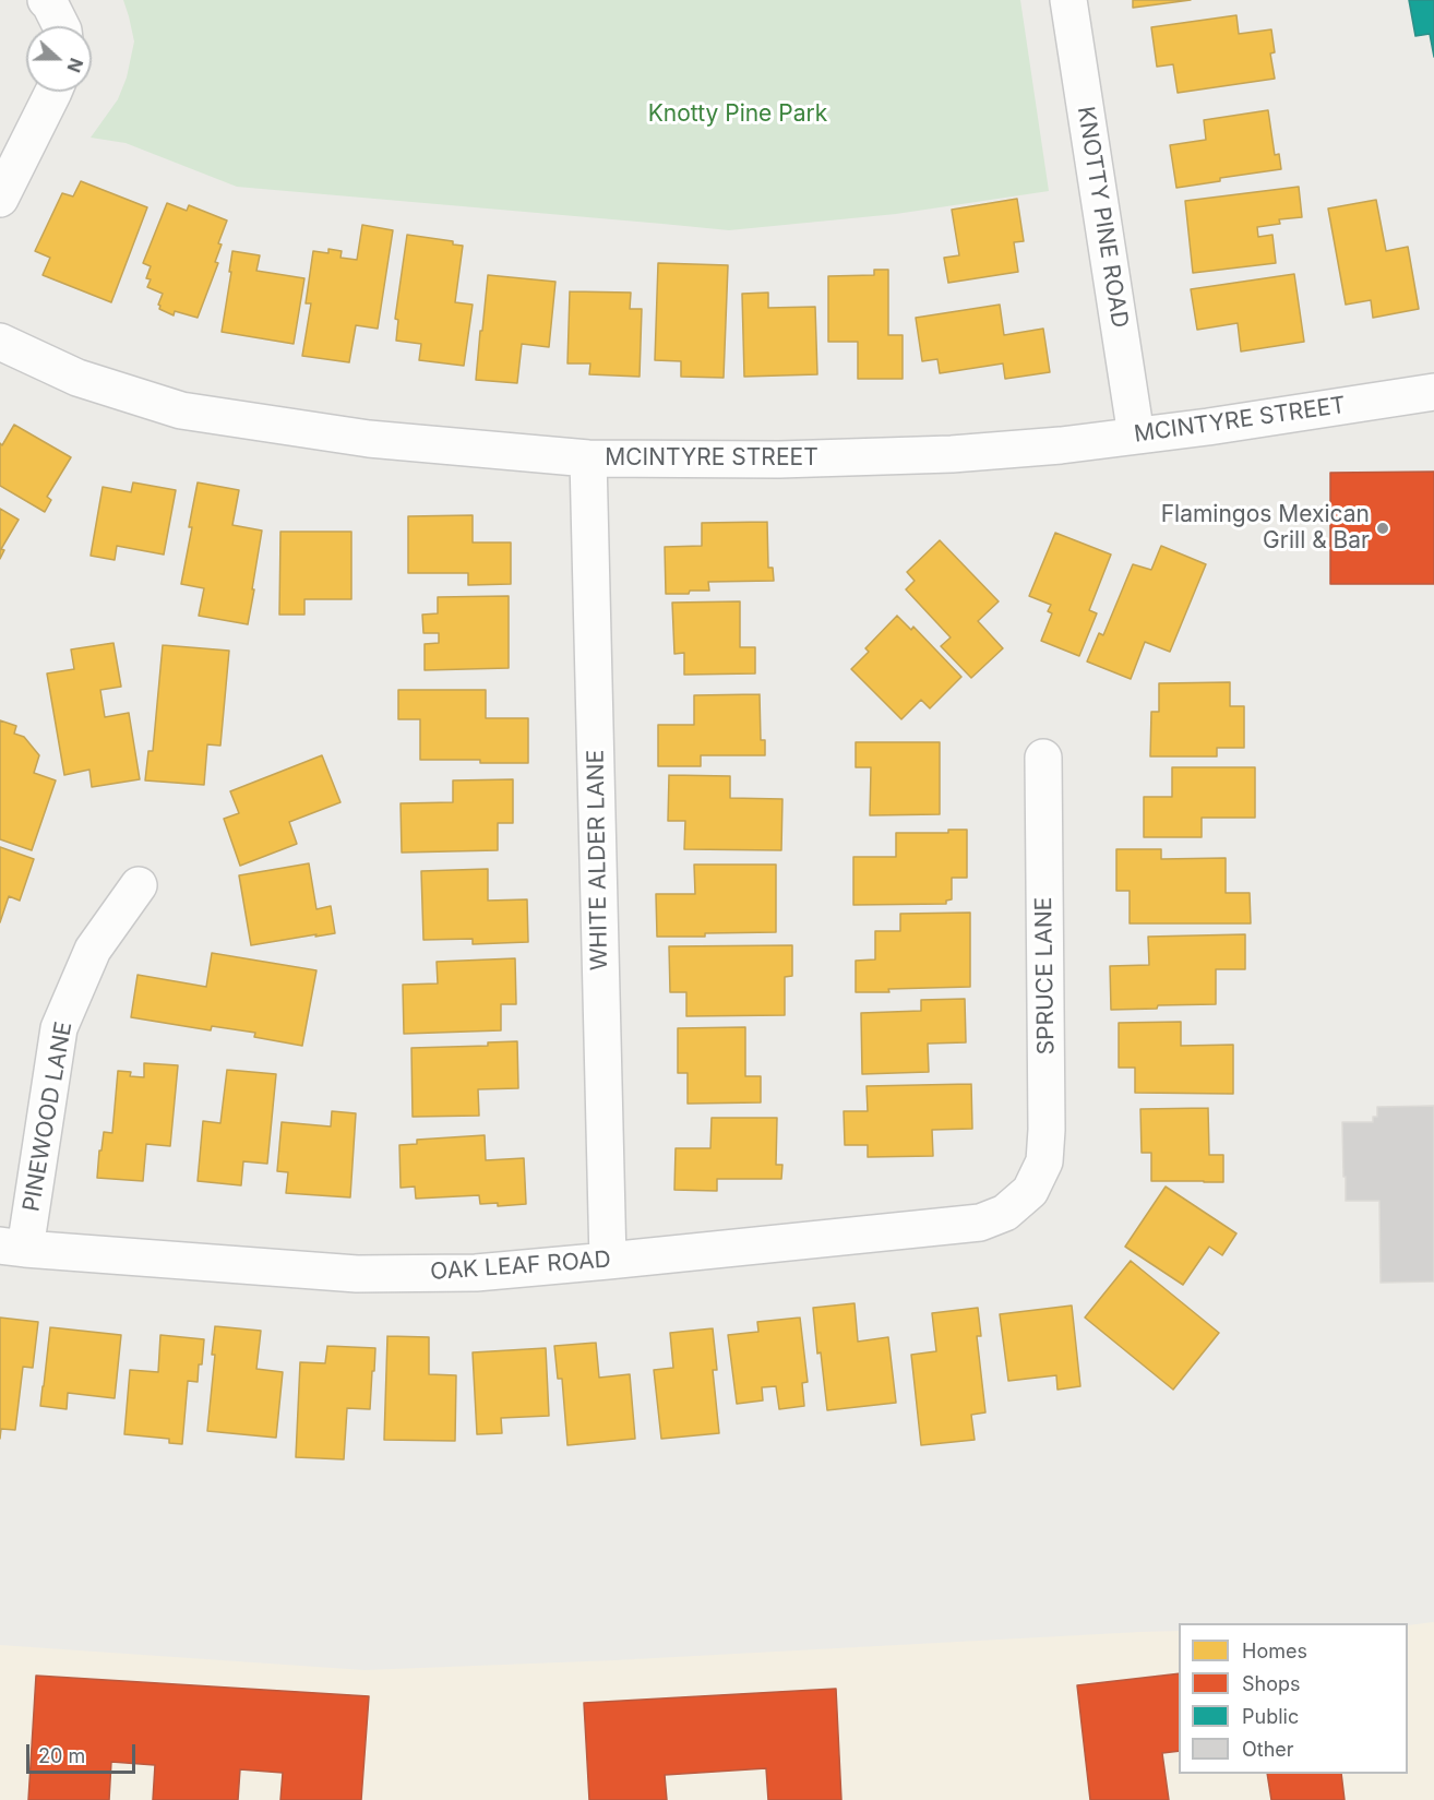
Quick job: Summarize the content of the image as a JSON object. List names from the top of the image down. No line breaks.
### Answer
{"streets":{"street":["KNOTTY PINE ROAD","MCINTYRE STREET","WHITE ALDER LANE","SPRUCE LANE","PINEWOOD LANE","OAK LEAF ROAD"]},"crossings":[["KNOTTY PINE ROAD","MCINTYRE STREET"],["MCINTYRE STREET","WHITE ALDER LANE"],["WHITE ALDER LANE","OAK LEAF ROAD"],["SPRUCE LANE","OAK LEAF ROAD"],["PINEWOOD LANE","OAK LEAF ROAD"]],"parks":["Knotty Pine Park"],"places":["Flamingos Mexican Grill & Bar"],"legend":["Homes","Shops","Public","Other"],"scale_bar":"20 m","north":"right"}
